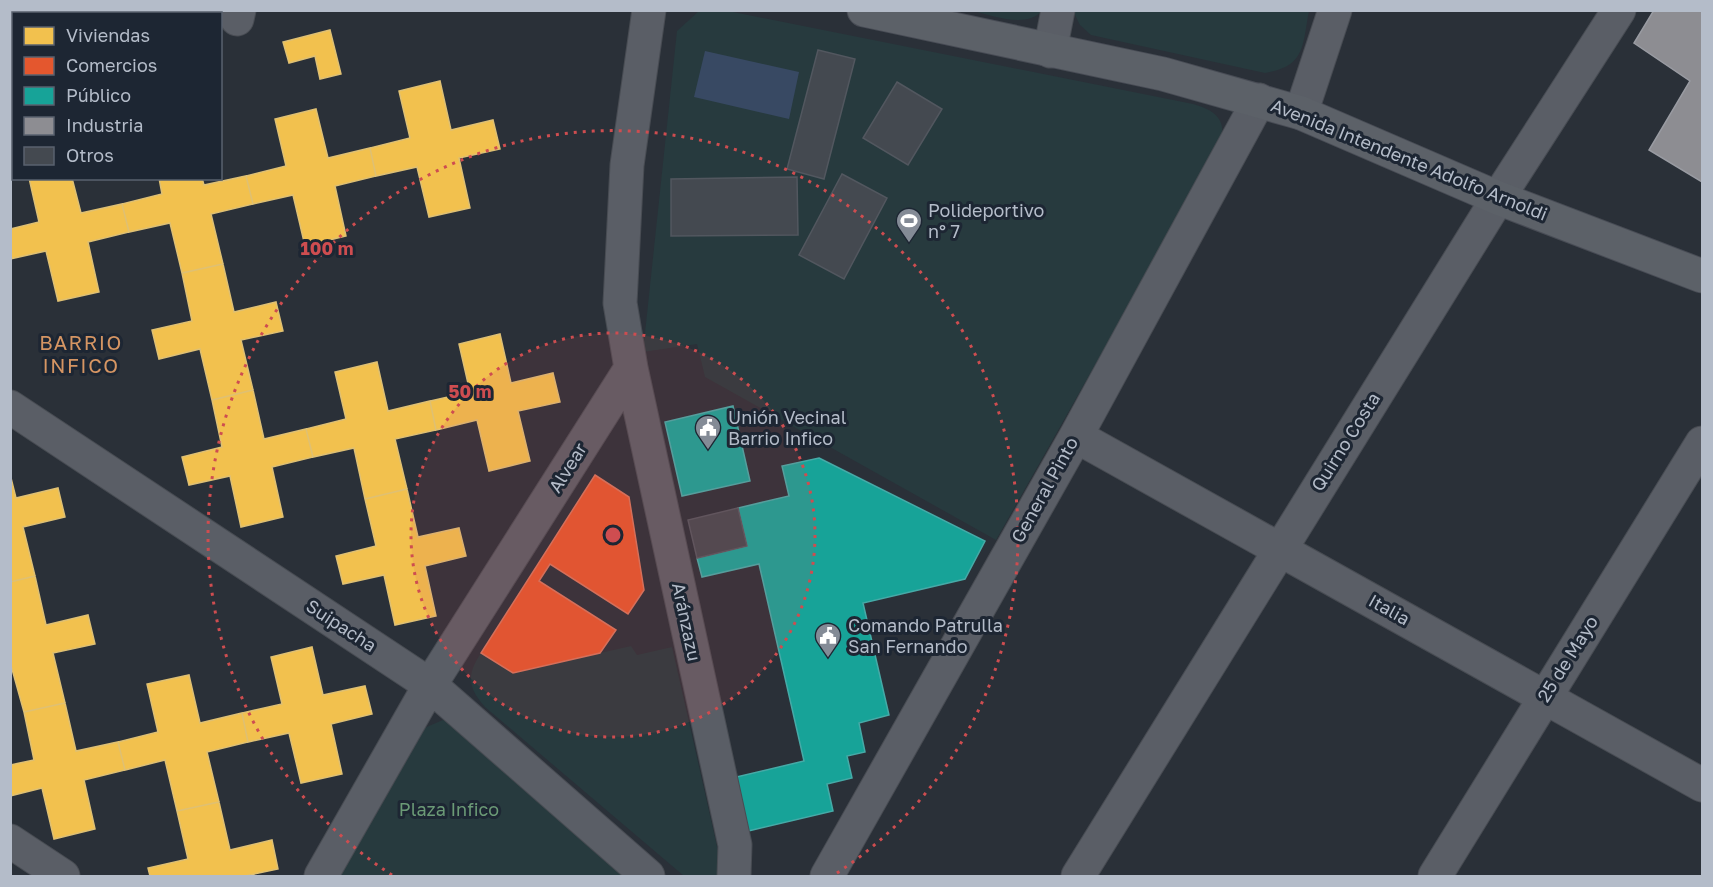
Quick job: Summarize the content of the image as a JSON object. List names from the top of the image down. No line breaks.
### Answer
{"streets":{"main road":["Avenida Intendente Adolfo Arnoldi"],"street":["Quirno Costa","Alvear","General Pinto","Italia","Aránzazu","Suipacha","25 de Mayo"]},"crossings":[["Avenida Intendente Adolfo Arnoldi","Quirno Costa"],["Avenida Intendente Adolfo Arnoldi","General Pinto"],["Quirno Costa","Italia"],["Alvear","Aránzazu"],["Alvear","Suipacha"],["General Pinto","Italia"],["Italia","25 de Mayo"]],"districts":["BARRIO INFICO"],"parks":["Plaza Infico"],"places":{"sports":["Polideportivo n° 7"],"public building":["Unión Vecinal Barrio Infico","Comando Patrulla San Fernando"]},"legend":["Viviendas","Comercios","Público","Industria","Otros"],"rings":["100 m","50 m"]}
